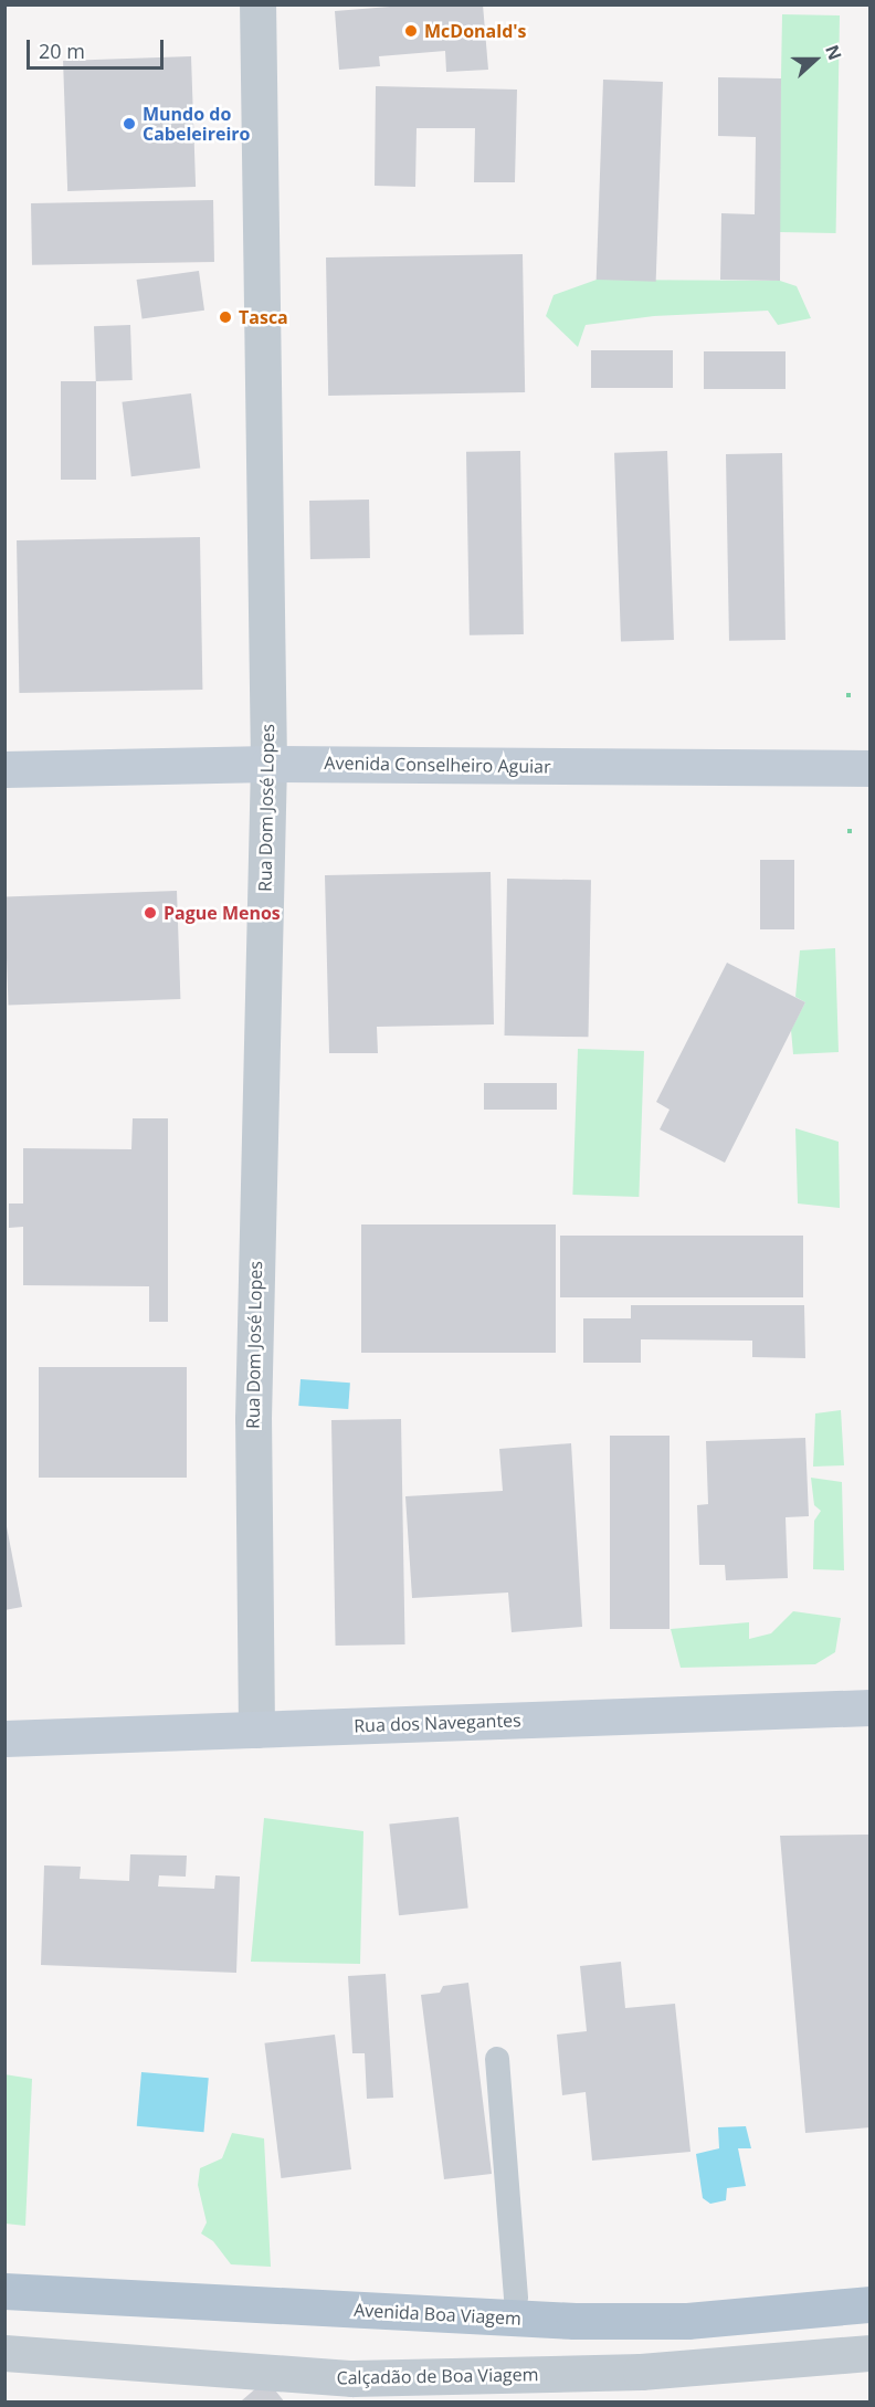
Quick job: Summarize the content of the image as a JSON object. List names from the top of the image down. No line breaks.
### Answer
{"streets":{"main road":["Avenida Conselheiro Aguiar","Rua dos Navegantes","Avenida Boa Viagem"],"street":["Rua Dom José Lopes","Calçadão de Boa Viagem"]},"crossings":[["Avenida Conselheiro Aguiar","Rua Dom José Lopes"],["Rua Dom José Lopes","Rua dos Navegantes"]],"places":["McDonald's","Mundo do Cabeleireiro","Tasca","Pague Menos"],"scale_bar":"20 m","north":"right"}
